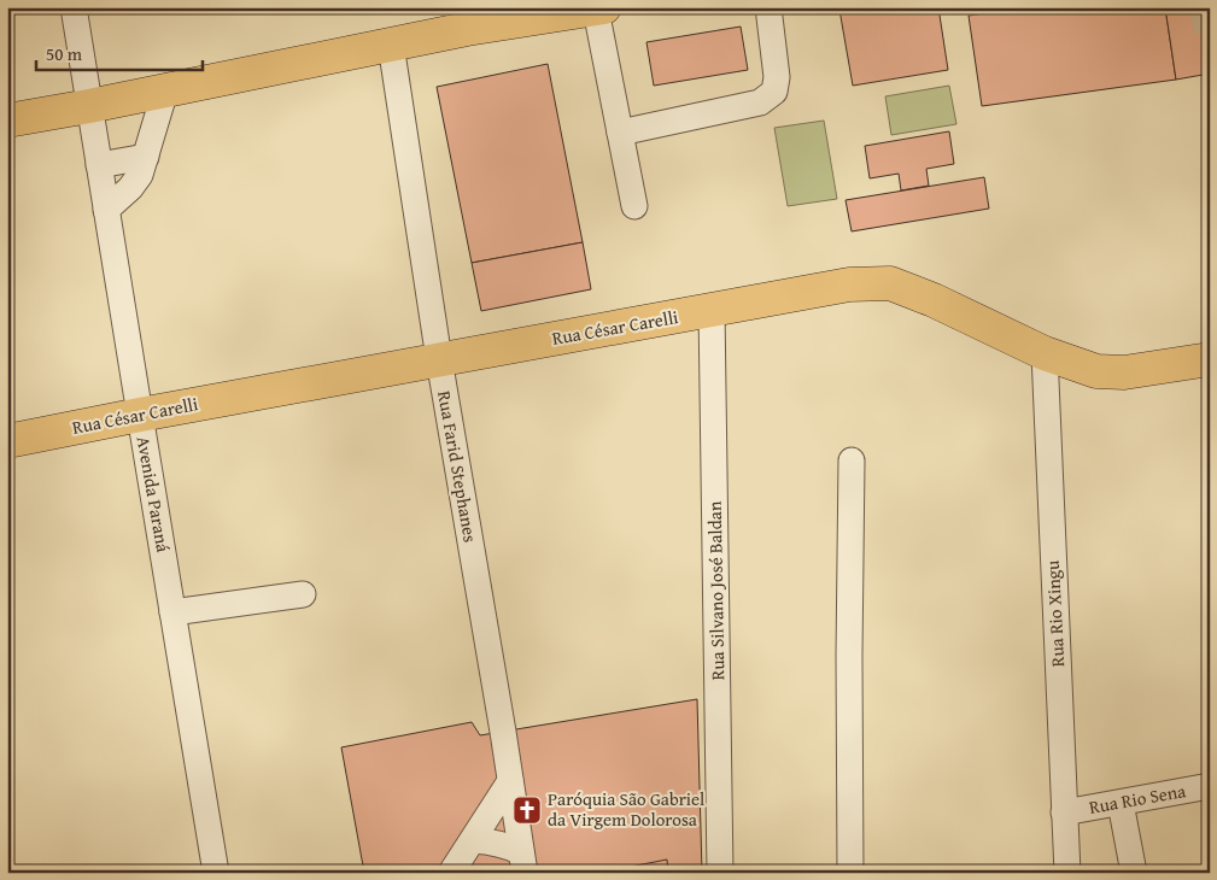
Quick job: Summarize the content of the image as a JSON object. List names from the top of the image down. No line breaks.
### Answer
{"streets":{"main road":["Rua César Carelli"],"street":["Rua Farid Stephanes","Avenida Paraná","Rua Silvano José Baldan","Rua Rio Xingu","Rua Rio Sena"]},"crossings":[["Rua César Carelli","Rua Farid Stephanes"],["Rua César Carelli","Avenida Paraná"],["Rua César Carelli","Rua Silvano José Baldan"],["Rua César Carelli","Rua Rio Xingu"],["Rua Rio Xingu","Rua Rio Sena"]],"places":{"church":["Paróquia São Gabriel da Virgem Dolorosa"]},"scale_bar":"50 m"}
